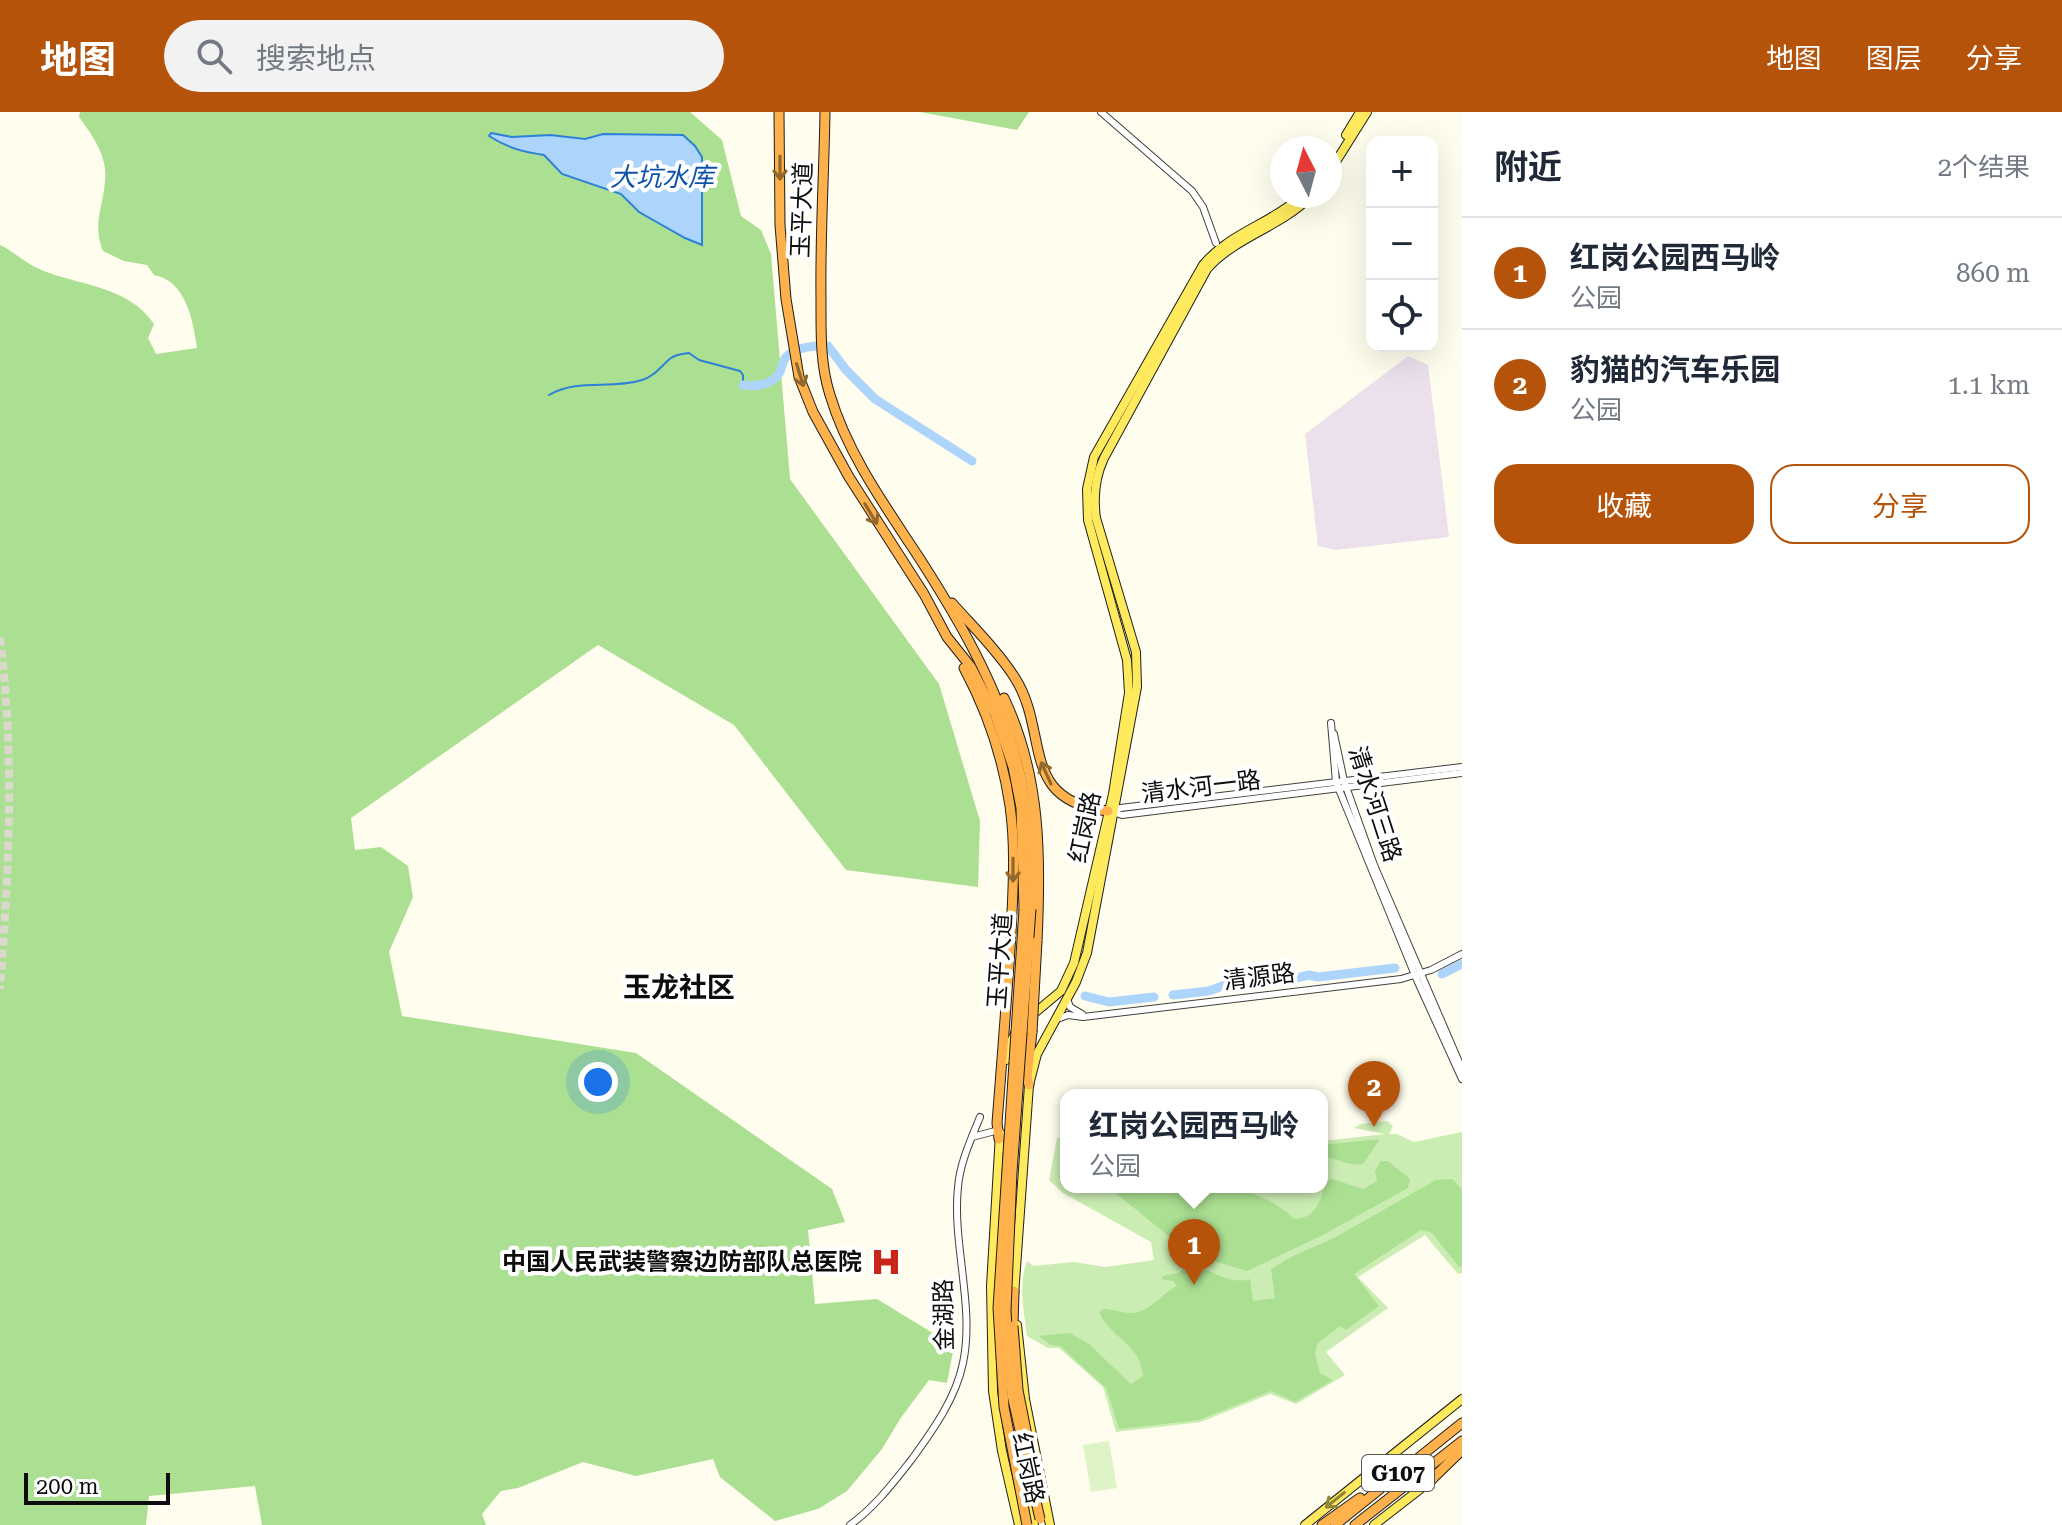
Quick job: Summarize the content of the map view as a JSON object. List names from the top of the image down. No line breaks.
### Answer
{"streets":{"highway":["玉平大道","G107"],"main road":["红岗路"],"street":["清水河一路","清水河三路","清源路","金湖路"]},"crossings":[["清水河一路","清水河三路"],["清水河一路","红岗路"],["清水河三路","清源路"],["红岗路","清源路"],["红岗路","金湖路"]],"districts":["玉龙社区"],"water":["大坑水库"],"places":{"hospital":["中国人民武装警察边防部队总医院"]},"scale_bar":"200 m","north":"top","page":{"header":"地图","search":"搜索地点","nav":["地图","图层","分享"],"heading":["附近","2个结果"],"map_buttons":["+","−"],"list":[{"mark":"1","name":"红岗公园西马岭","note":"公园","value":"860 m"},{"mark":"2","name":"豹猫的汽车乐园","note":"公园","value":"1.1 km"}],"buttons":["收藏","分享"],"pins":["2","1"],"popup":["红岗公园西马岭","公园"],"scale":"200 m"}}
